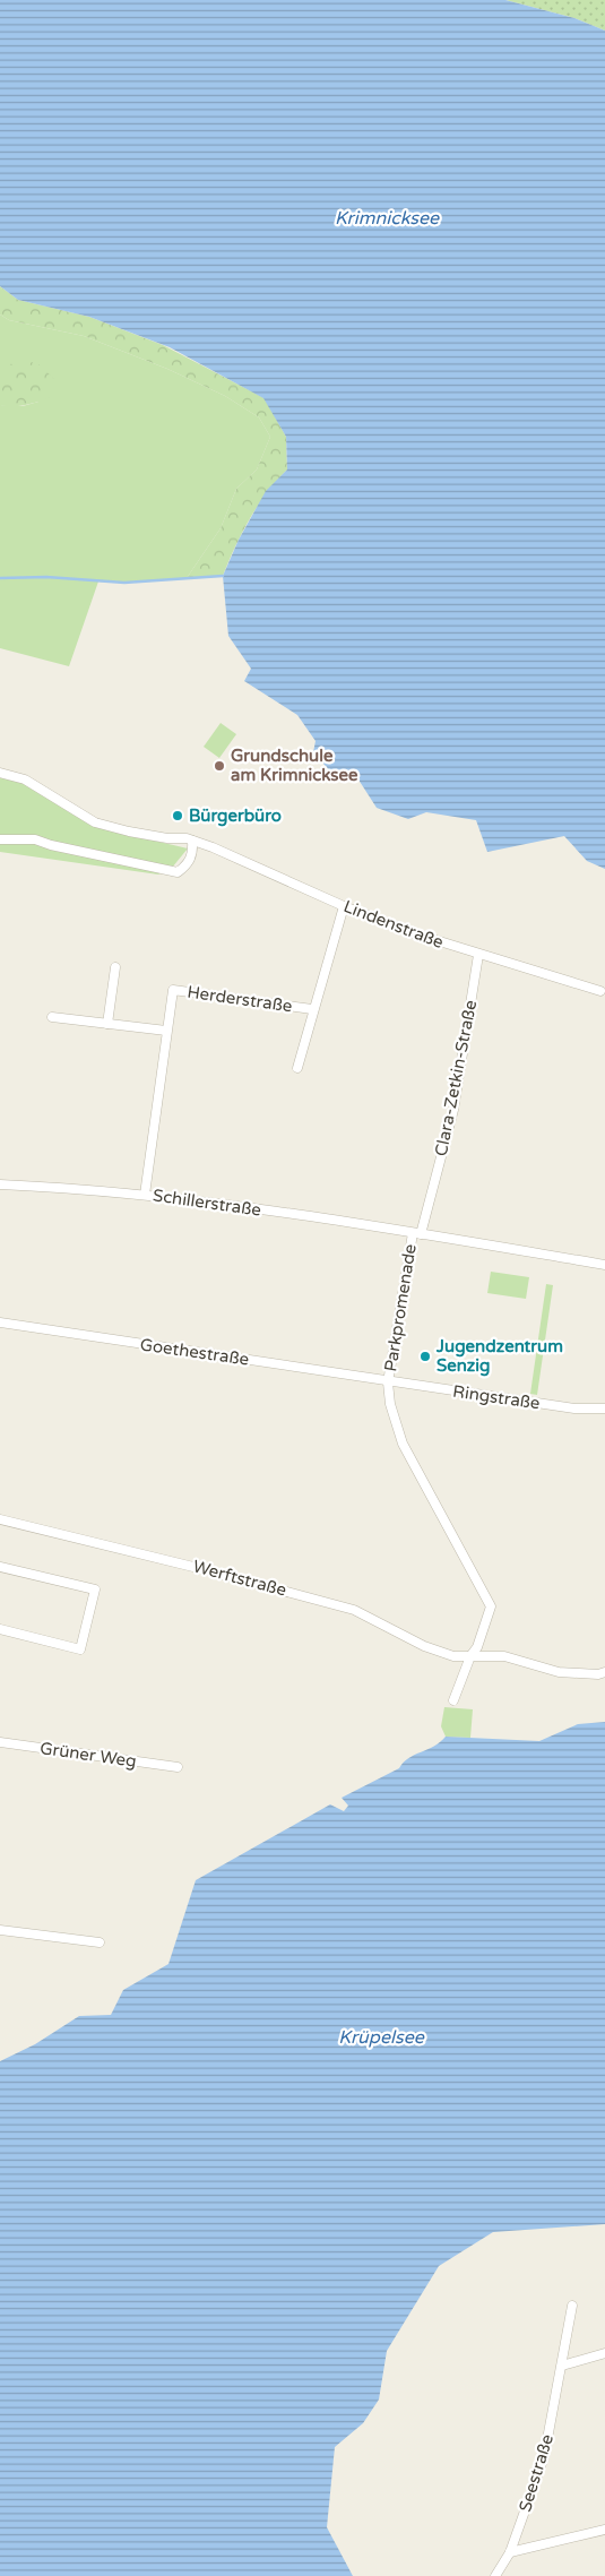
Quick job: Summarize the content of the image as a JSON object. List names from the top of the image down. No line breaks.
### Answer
{"streets":{"street":["Lindenstraße","Herderstraße","Clara-Zetkin-Straße","Schillerstraße","Parkpromenade","Goethestraße","Ringstraße","Werftstraße","Grüner Weg","Seestraße"]},"crossings":[["Lindenstraße","Herderstraße"],["Lindenstraße","Clara-Zetkin-Straße"],["Herderstraße","Schillerstraße"],["Clara-Zetkin-Straße","Schillerstraße"],["Clara-Zetkin-Straße","Parkpromenade"],["Schillerstraße","Parkpromenade"],["Parkpromenade","Goethestraße"],["Parkpromenade","Ringstraße"],["Goethestraße","Ringstraße"]],"water":["Krimnicksee","Krüpelsee"],"places":["Grundschule am Krimnicksee","Bürgerbüro","Jugendzentrum Senzig"]}
